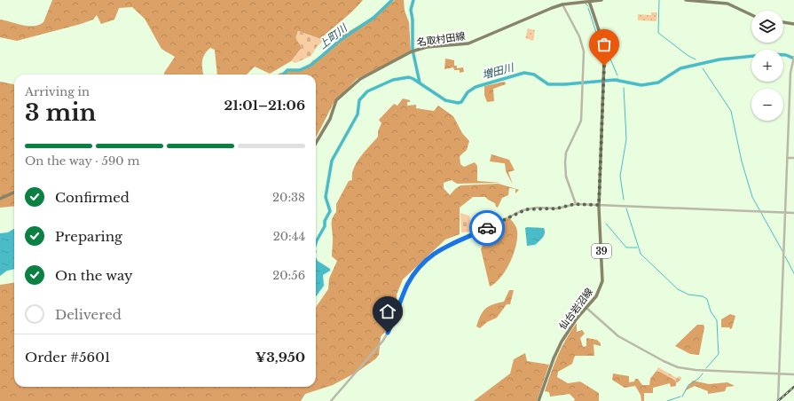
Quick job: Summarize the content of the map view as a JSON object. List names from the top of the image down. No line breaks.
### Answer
{"streets":{"main road":["名取村田線","39","仙台岩沼線"]},"crossings":[["名取村田線","仙台岩沼線"]],"water":["上町川","増田川"],"page":{"map_buttons":["+","−"],"heading":["3 min","Arriving in","21:01–21:06"],"panel":["Order #5601","¥3,950"],"bar":"On the way · 590 m","list":[["Confirmed","20:38"],["Preparing","20:44"],["On the way","20:56"],"Delivered"]}}
